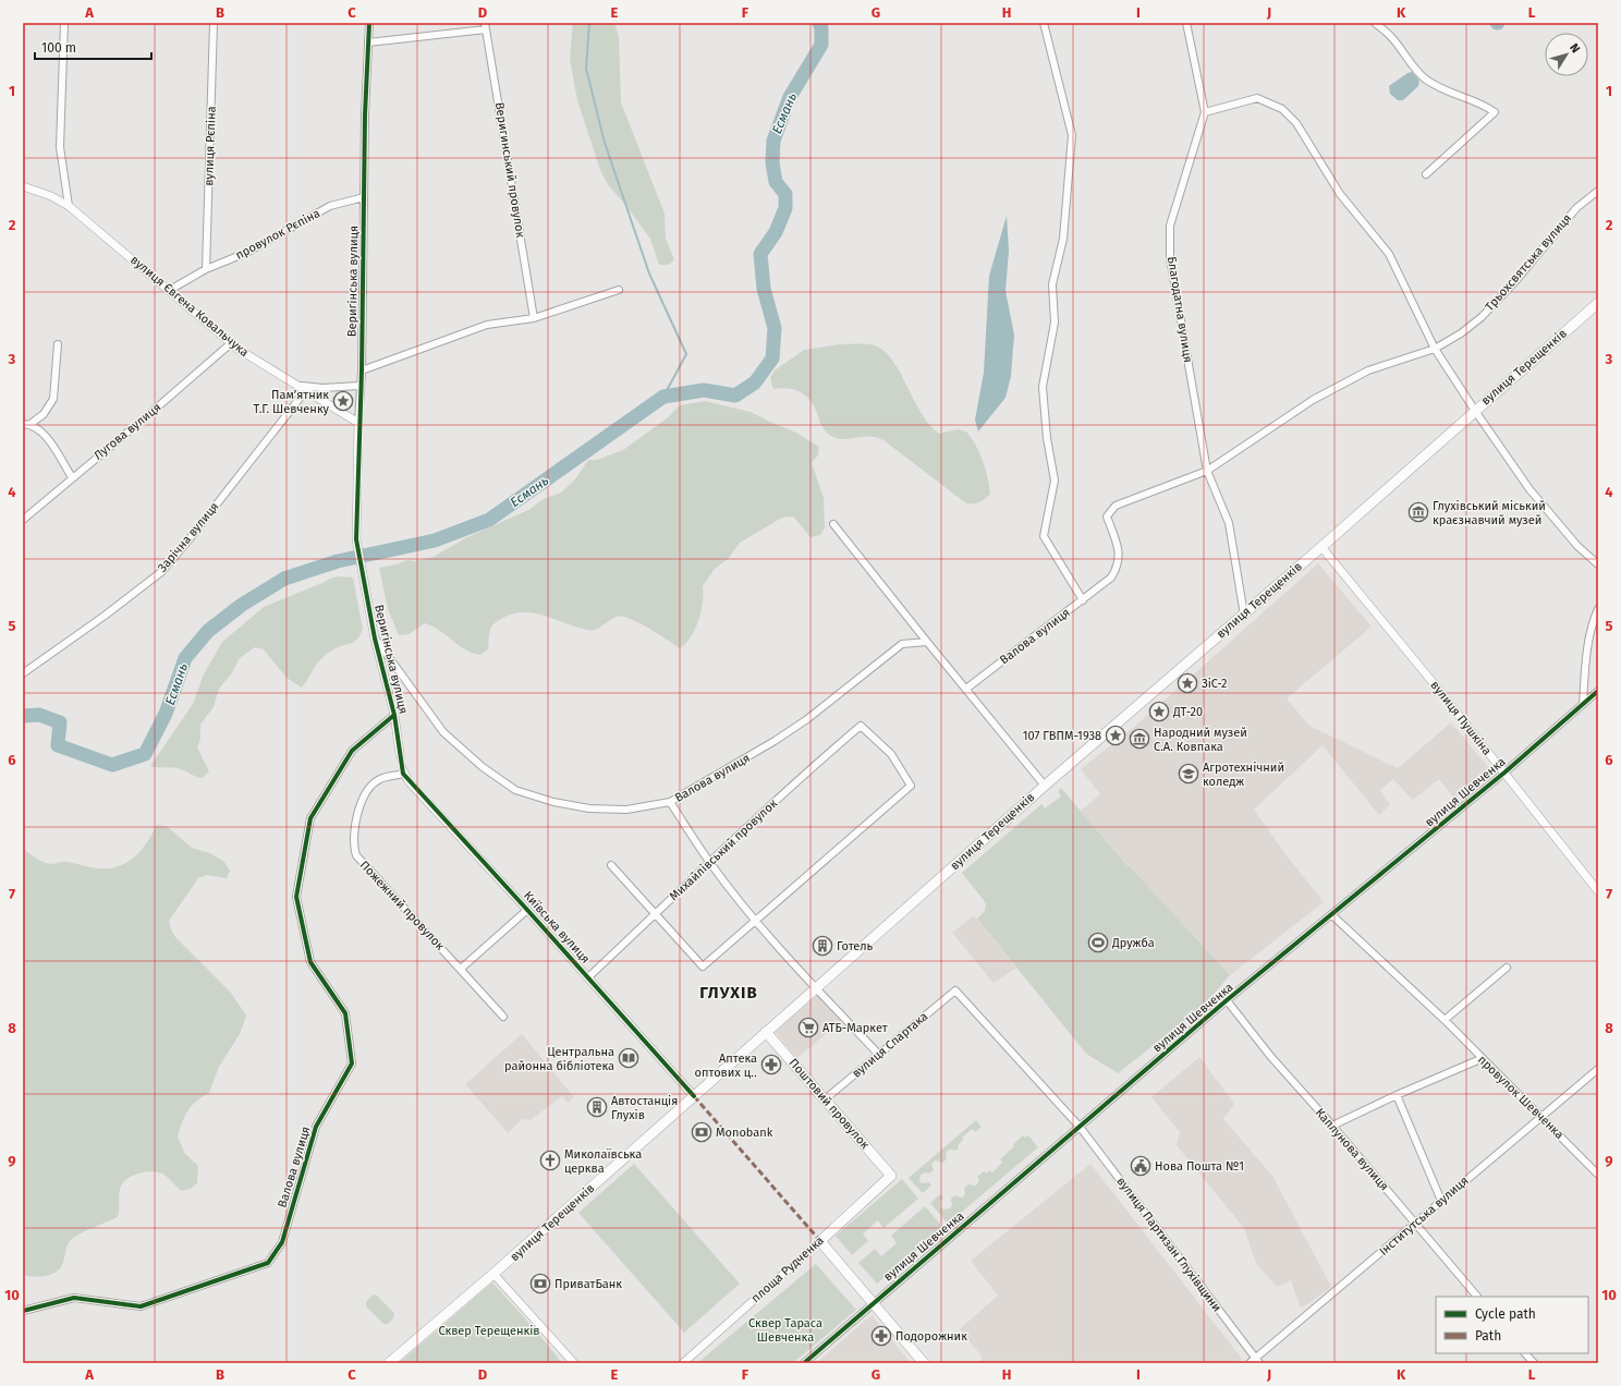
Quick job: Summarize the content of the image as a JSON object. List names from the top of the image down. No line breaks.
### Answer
{"streets":{"main road":["вулиця Терещенків","Поштовий провулок","площа Рудченка"],"street":["вулиця Рєпіна","Веригинський провулок","провулок Рєпіна","Трьохсвятська вулиця","Веригінська вулиця","вулиця Євгена Ковальчука","Благодатна вулиця","Лугова вулиця","Зарічна вулиця","Валова вулиця","вулиця Пушкіна","вулиця Шевченка","Михайлівський провулок","Пожежний провулок","Київська вулиця","вулиця Спартака","провулок Шевченка","Каплунова вулиця","Інститутська вулиця","вулиця Партизан Глухівщини"]},"crossings":[["вулиця Рєпіна","провулок Рєпіна"],["провулок Рєпіна","Веригінська вулиця"],["провулок Рєпіна","вулиця Євгена Ковальчука"],["Трьохсвятська вулиця","Благодатна вулиця"],["Веригінська вулиця","вулиця Євгена Ковальчука"],["Веригінська вулиця","Валова вулиця"],["вулиця Євгена Ковальчука","Лугова вулиця"],["вулиця Євгена Ковальчука","Зарічна вулиця"],["Благодатна вулиця","вулиця Терещенків"],["вулиця Терещенків","вулиця Пушкіна"],["вулиця Терещенків","Київська вулиця"],["вулиця Терещенків","Поштовий провулок"],["вулиця Пушкіна","вулиця Шевченка"],["вулиця Шевченка","провулок Шевченка"],["вулиця Шевченка","Каплунова вулиця"],["вулиця Шевченка","вулиця Партизан Глухівщини"],["Михайлівський провулок","Київська вулиця"],["Пожежний провулок","Київська вулиця"],["вулиця Спартака","Поштовий провулок"],["вулиця Спартака","вулиця Партизан Глухівщини"],["провулок Шевченка","Інститутська вулиця"],["Поштовий провулок","площа Рудченка"],["Каплунова вулиця","Інститутська вулиця"],["Інститутська вулиця","вулиця Партизан Глухівщини"]],"districts":["ГЛУХІВ"],"water":["Есмань"],"parks":["Сквер Тараса Шевченка","Сквер Терещенків"],"places":{"place":["Пам’ятник Т.Г. Шевченку","ЗіС-2","ДТ-20","107 ГВПМ-1938"],"museum":["Глухівський міський краєзнавчий музей","Народний музей С.А. Ковпака"],"school or university":["Агротехнічний коледж"],"sports":["Дружба"],"building":["Готель","Автостанція Глухів"],"supermarket":["АТБ-Маркет"],"library":["Центральна районна бібліотека"],"pharmacy":["Аптека оптових ц‥","Подорожник"],"bank":["Monobank","ПриватБанк"],"church":["Миколаївська церква"],"public building":["Нова Пошта №1"]},"legend":["Cycle path","Path"],"scale_bar":"100 m","north":"top right","grid":{"columns":["A","B","C","D","E","F","G","H","I","J","K","L"],"rows":["1","2","3","4","5","6","7","8","9","10"]}}
